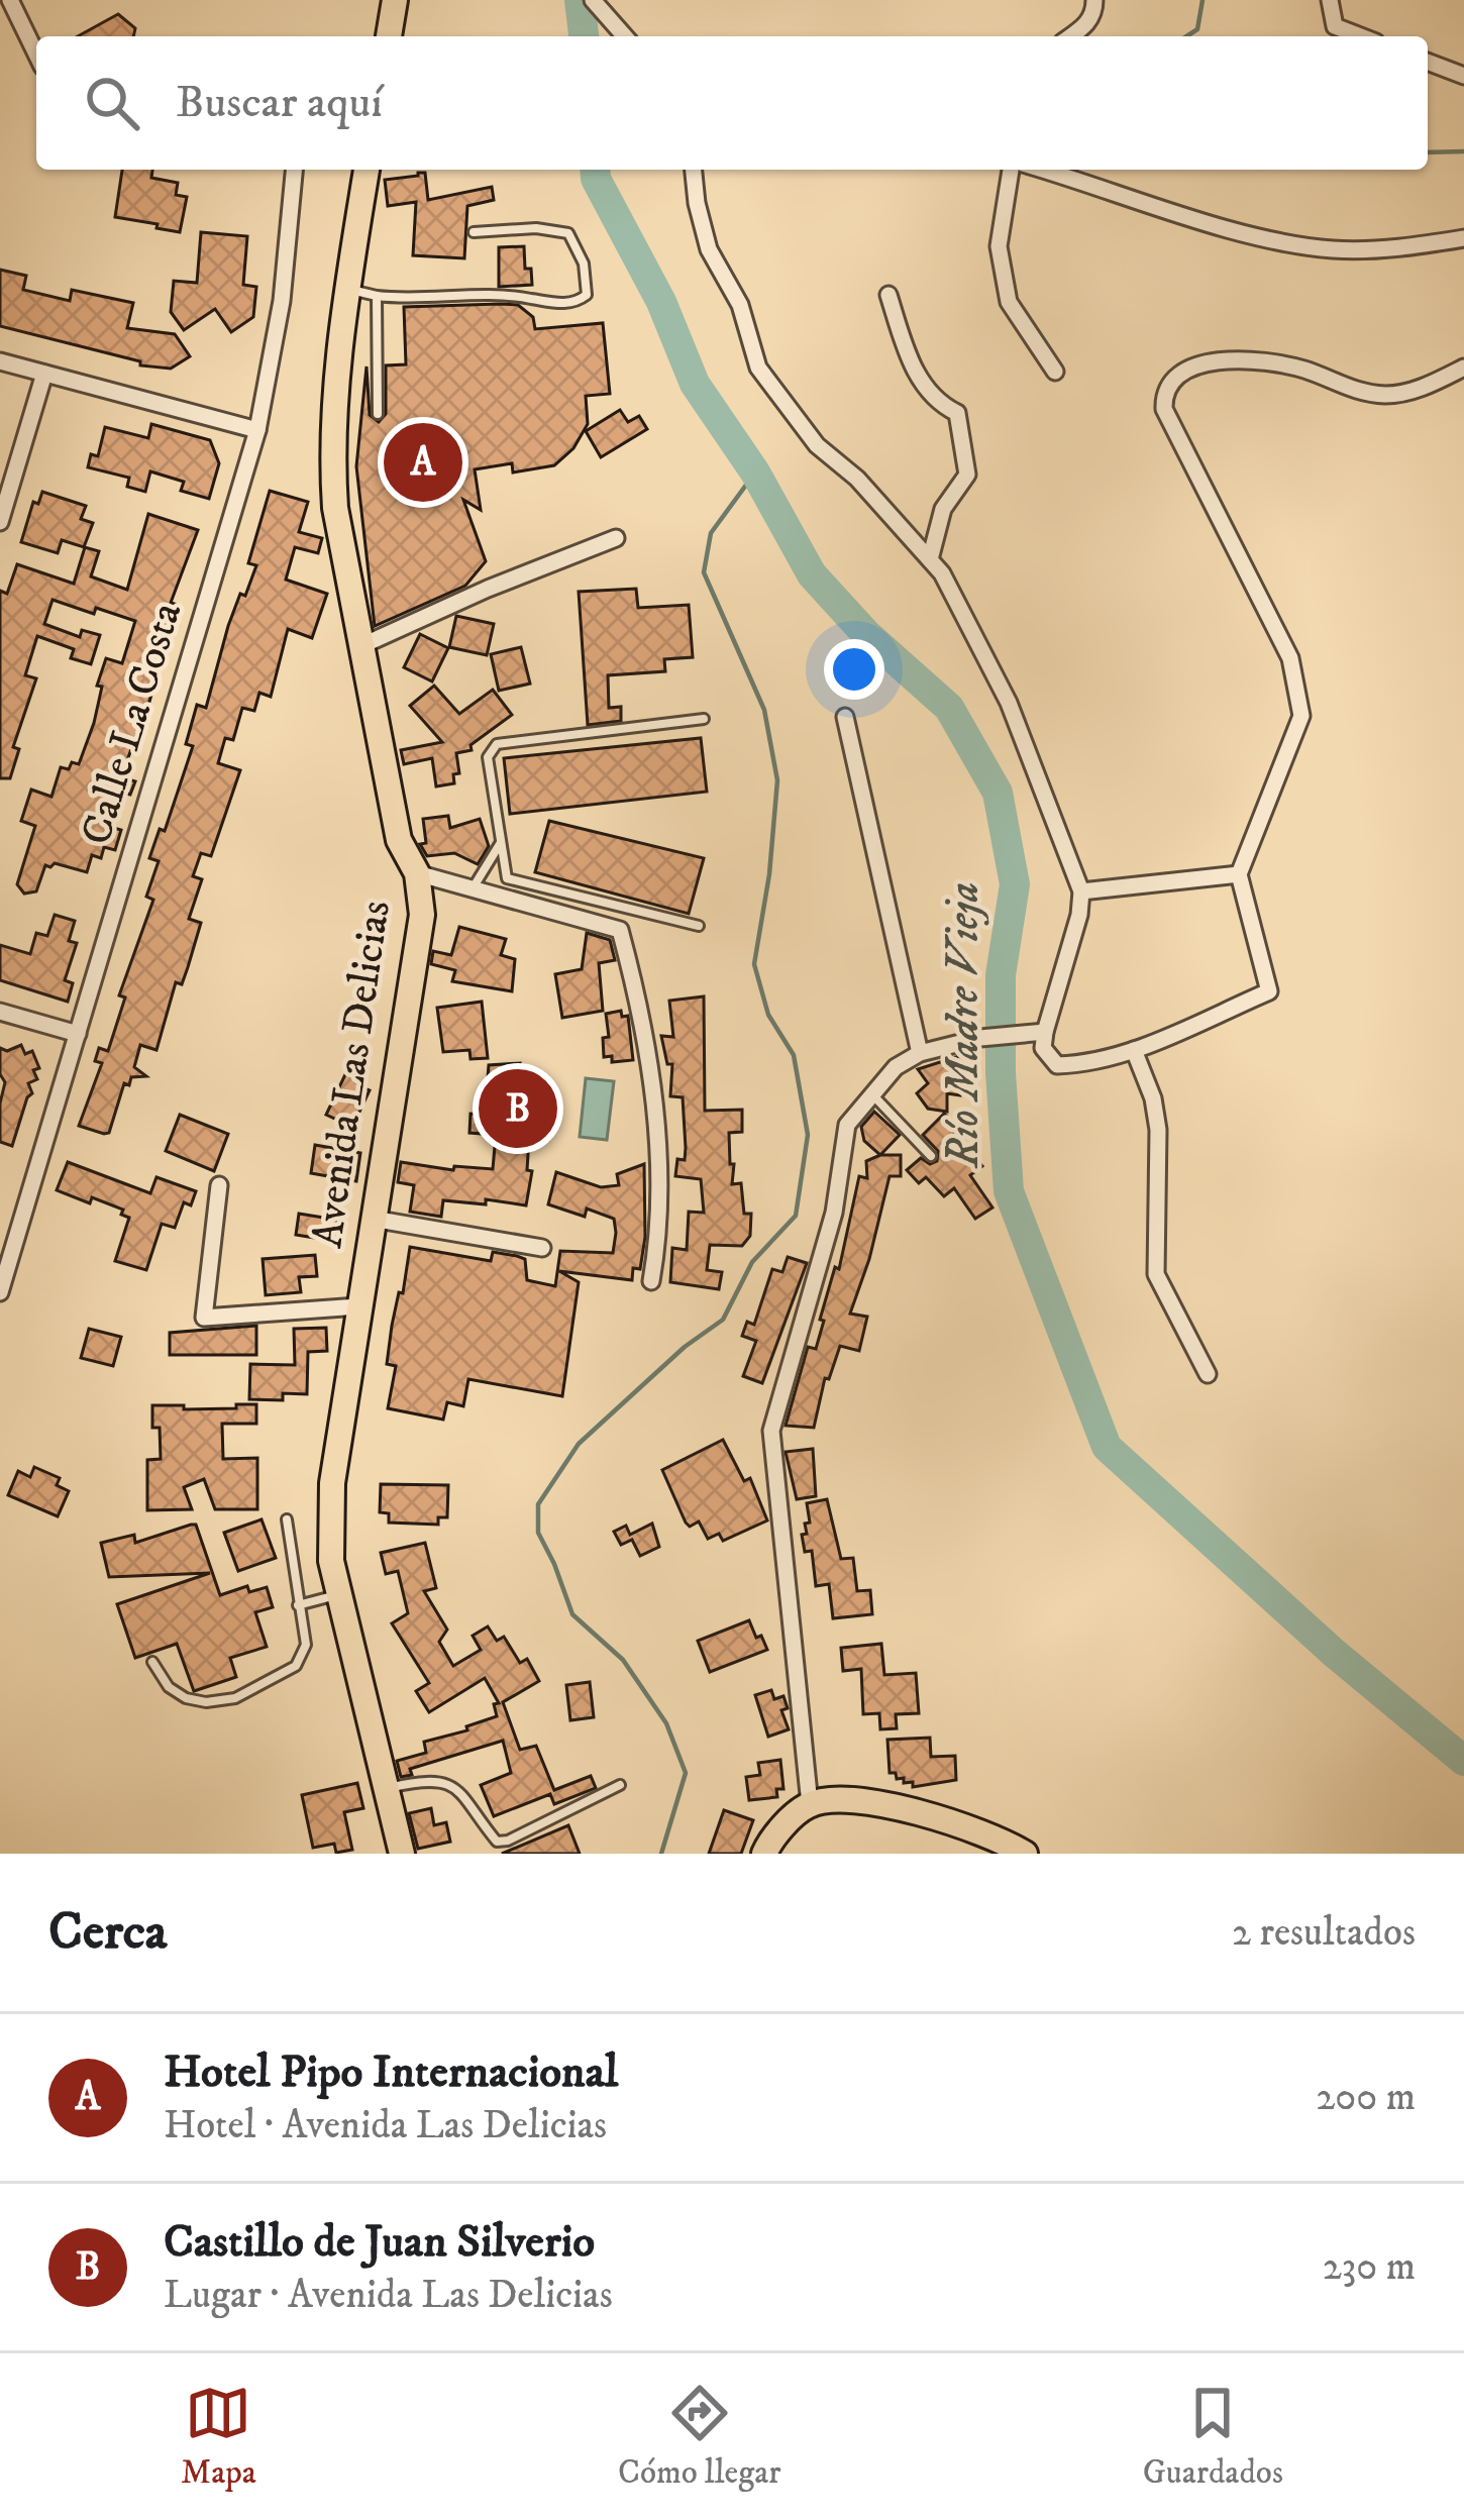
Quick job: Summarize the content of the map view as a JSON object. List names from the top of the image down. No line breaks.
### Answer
{"streets":{"main road":["Avenida Las Delicias"],"street":["Calle La Costa"]},"water":["Río Madre Vieja"],"page":{"search":"Buscar aquí","pins":["A","B"],"heading":["Cerca","2 resultados"],"list":[{"mark":"A","name":"Hotel Pipo Internacional","note":"Hotel · Avenida Las Delicias","value":"200 m"},{"mark":"B","name":"Castillo de Juan Silverio","note":"Lugar · Avenida Las Delicias","value":"230 m"}],"nav":["Mapa","Cómo llegar","Guardados"]}}
